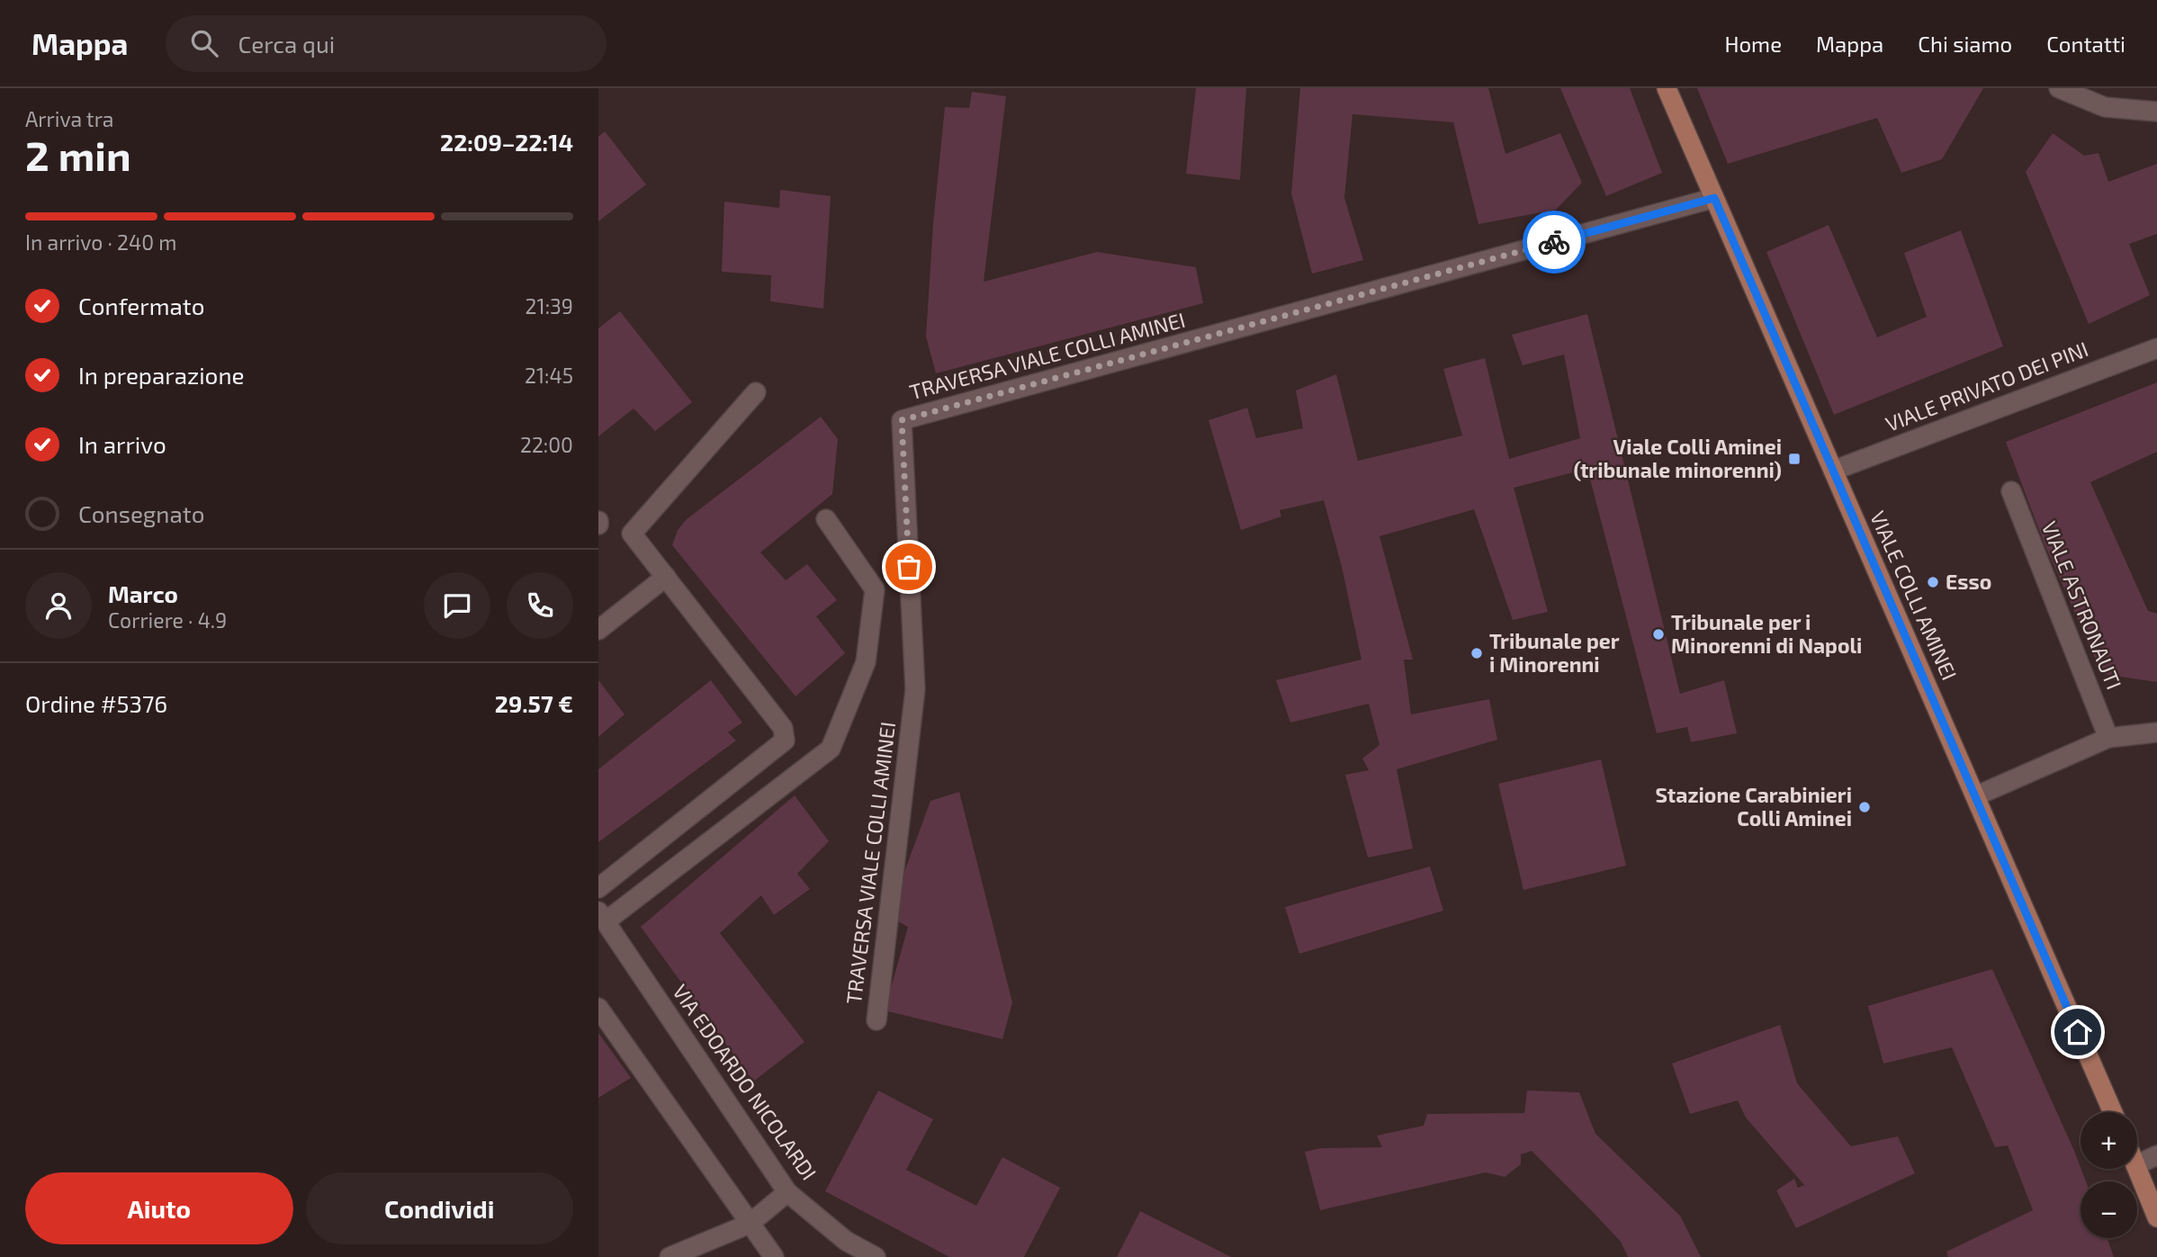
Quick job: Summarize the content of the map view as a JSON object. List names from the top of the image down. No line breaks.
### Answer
{"streets":{"main road":["VIALE COLLI AMINEI"],"street":["TRAVERSA VIALE COLLI AMINEI","VIALE PRIVATO DEI PINI","VIALE ASTRONAUTI","VIA EDOARDO NICOLARDI"]},"crossings":[["TRAVERSA VIALE COLLI AMINEI","VIALE COLLI AMINEI"],["VIALE PRIVATO DEI PINI","VIALE COLLI AMINEI"]],"places":{"transit":["Viale Colli Aminei (tribunale minorenni)"],"other":["Esso","Tribunale per i Minorenni di Napoli","Tribunale per i Minorenni","Stazione Carabinieri Colli Aminei"]},"page":{"header":"Mappa","search":"Cerca qui","nav":["Home","Mappa","Chi siamo","Contatti"],"heading":["2 min","Arriva tra","22:09–22:14"],"panel":["Marco","Corriere · 4.9","Ordine #5376","29.57 €"],"bar":"In arrivo · 240 m","list":[["Confermato","21:39"],["In preparazione","21:45"],["In arrivo","22:00"],"Consegnato"],"map_buttons":["+","−"],"buttons":["Aiuto","Condividi"]}}
